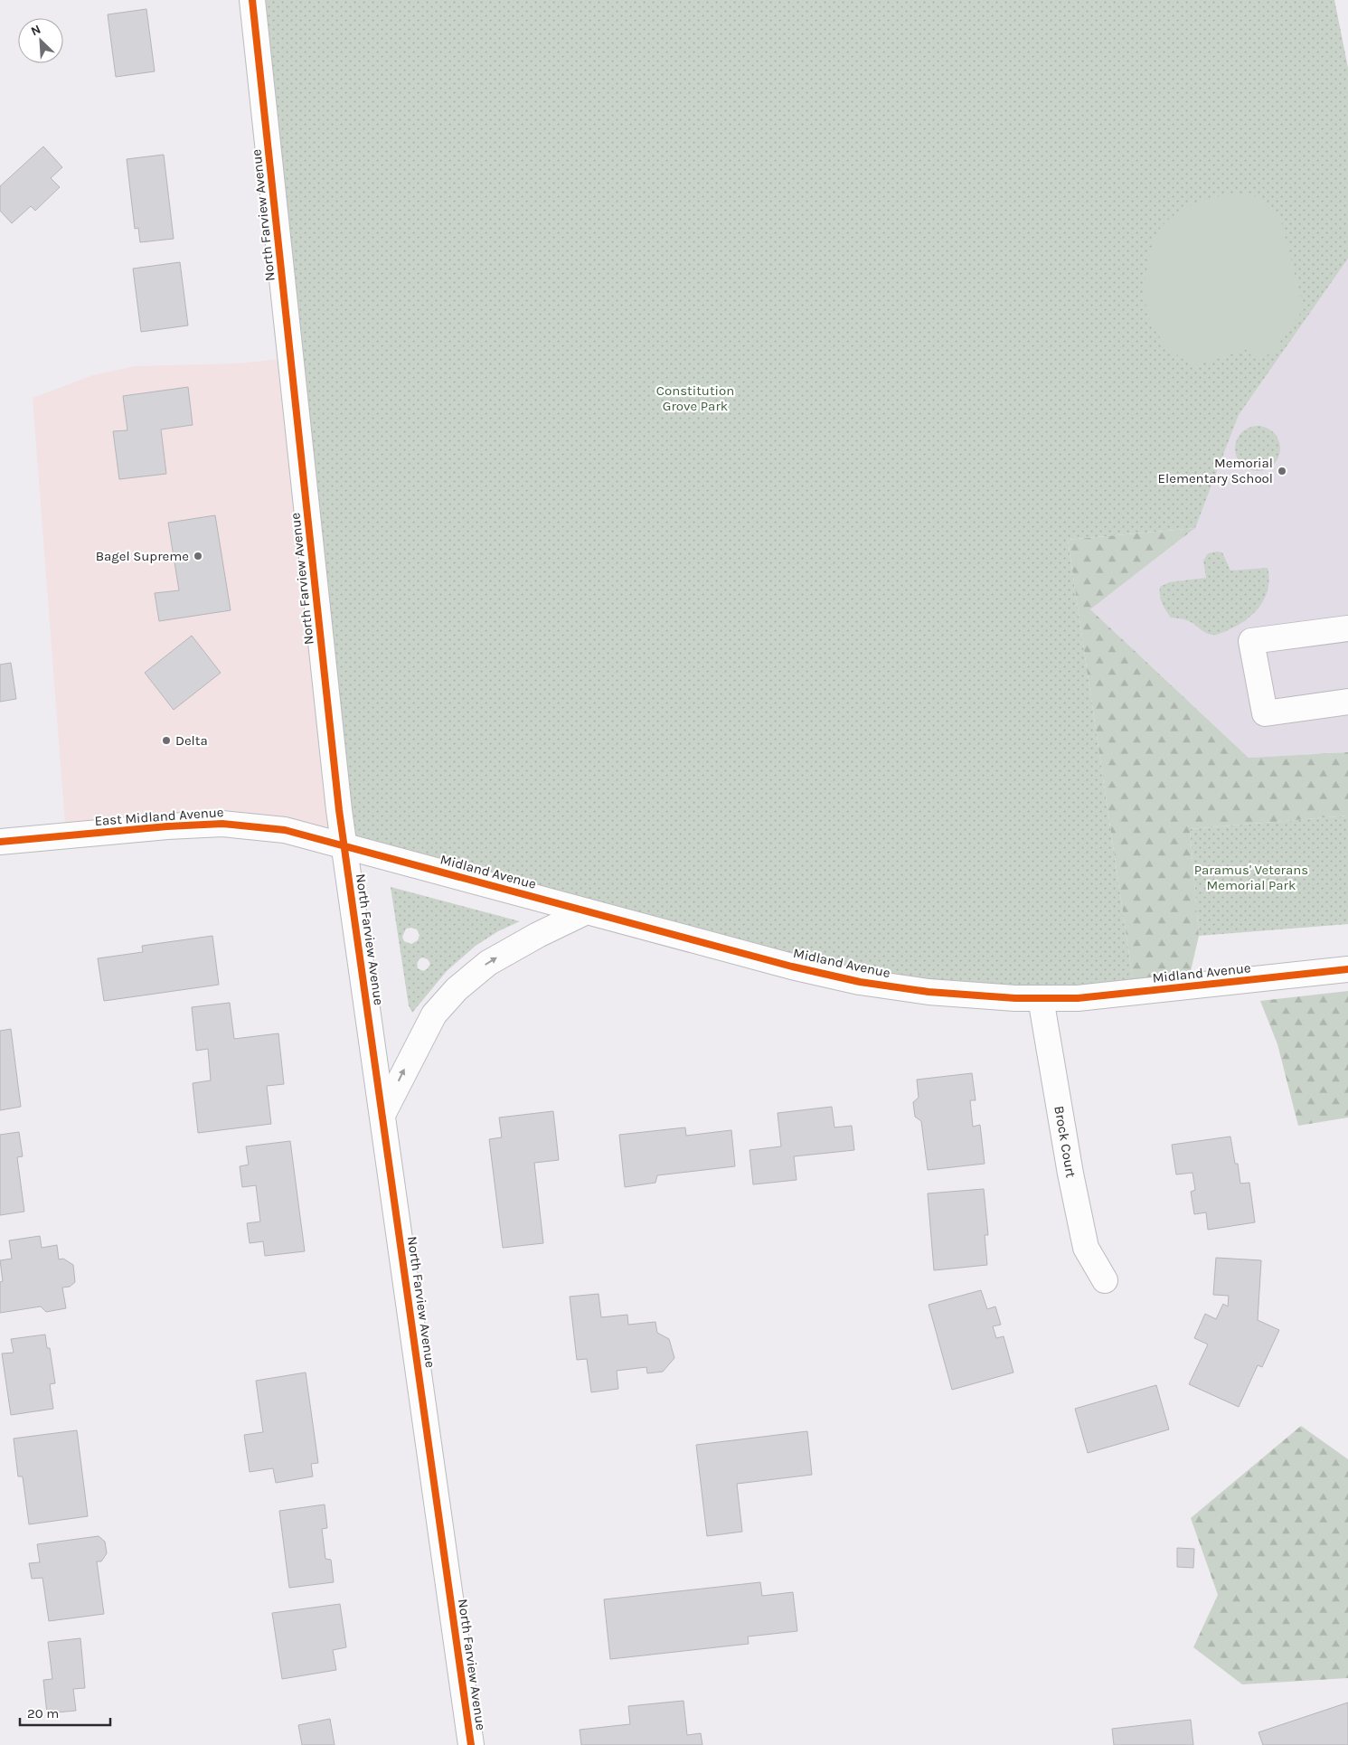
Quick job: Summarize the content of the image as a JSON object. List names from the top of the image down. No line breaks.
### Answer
{"streets":{"street":["North Farview Avenue","East Midland Avenue","Midland Avenue","Brock Court"]},"crossings":[["North Farview Avenue","East Midland Avenue"],["North Farview Avenue","Midland Avenue"],["East Midland Avenue","Midland Avenue"],["Midland Avenue","Brock Court"]],"parks":["Constitution Grove Park","Paramus' Veterans Memorial Park"],"places":["Memorial Elementary School","Bagel Supreme","Delta"],"scale_bar":"20 m","north":"top left"}
